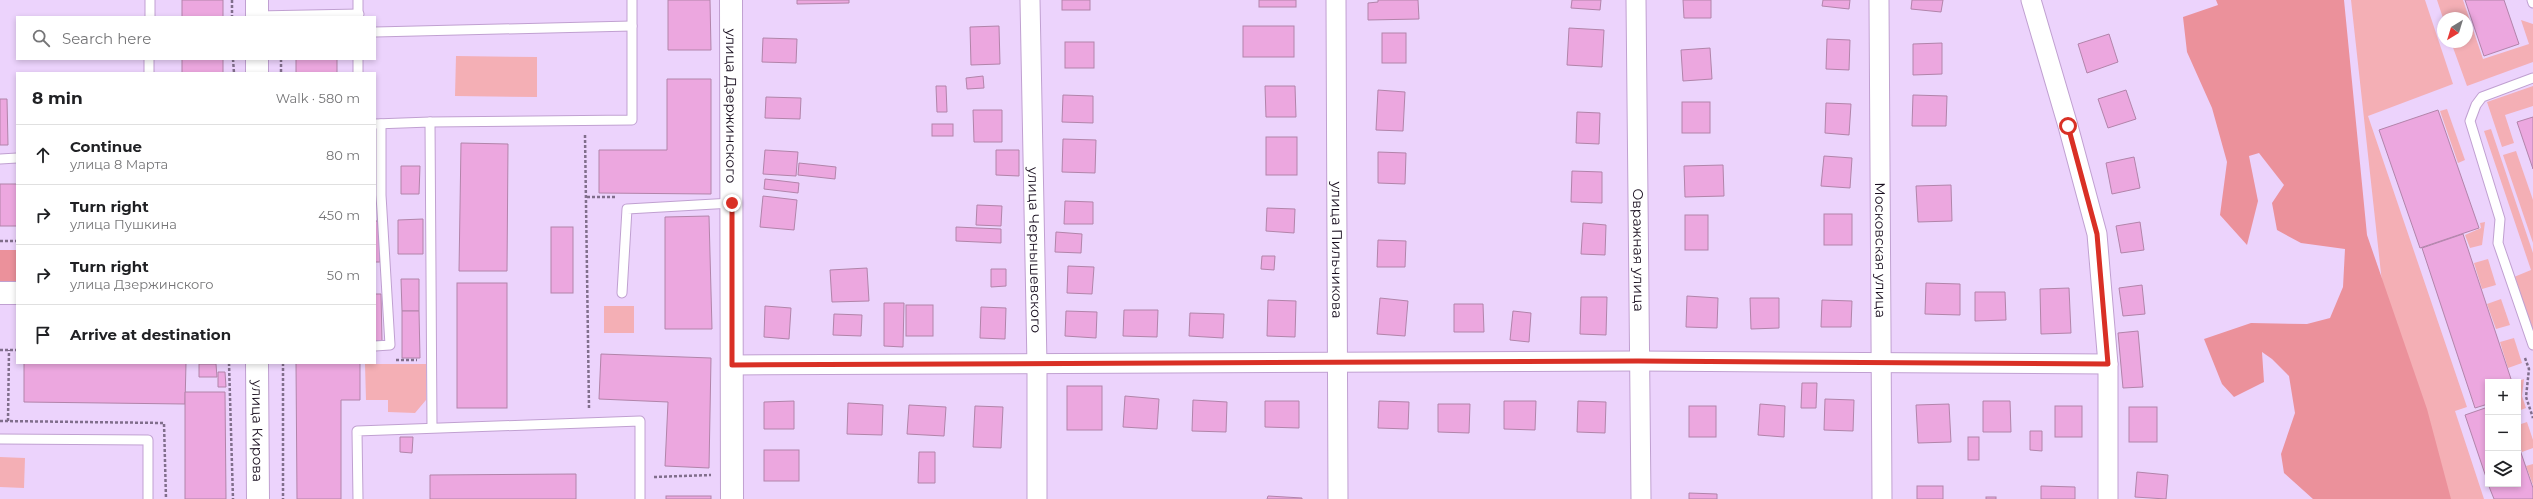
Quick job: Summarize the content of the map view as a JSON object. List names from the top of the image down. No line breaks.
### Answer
{"streets":{"main road":["улица Дзержинского","улица Кирова"],"street":["улица Чернышевского","улица Пильчикова","Овражная улица","Московская улица"]},"north":"bottom left","page":{"search":"Search here","heading":["8 min","Walk · 580 m"],"list":[["Continue","улица 8 Марта","80 m"],["Turn right","улица Пушкина","450 m"],["Turn right","улица Дзержинского","50 m"],"Arrive at destination"],"map_buttons":["+","−"]}}
